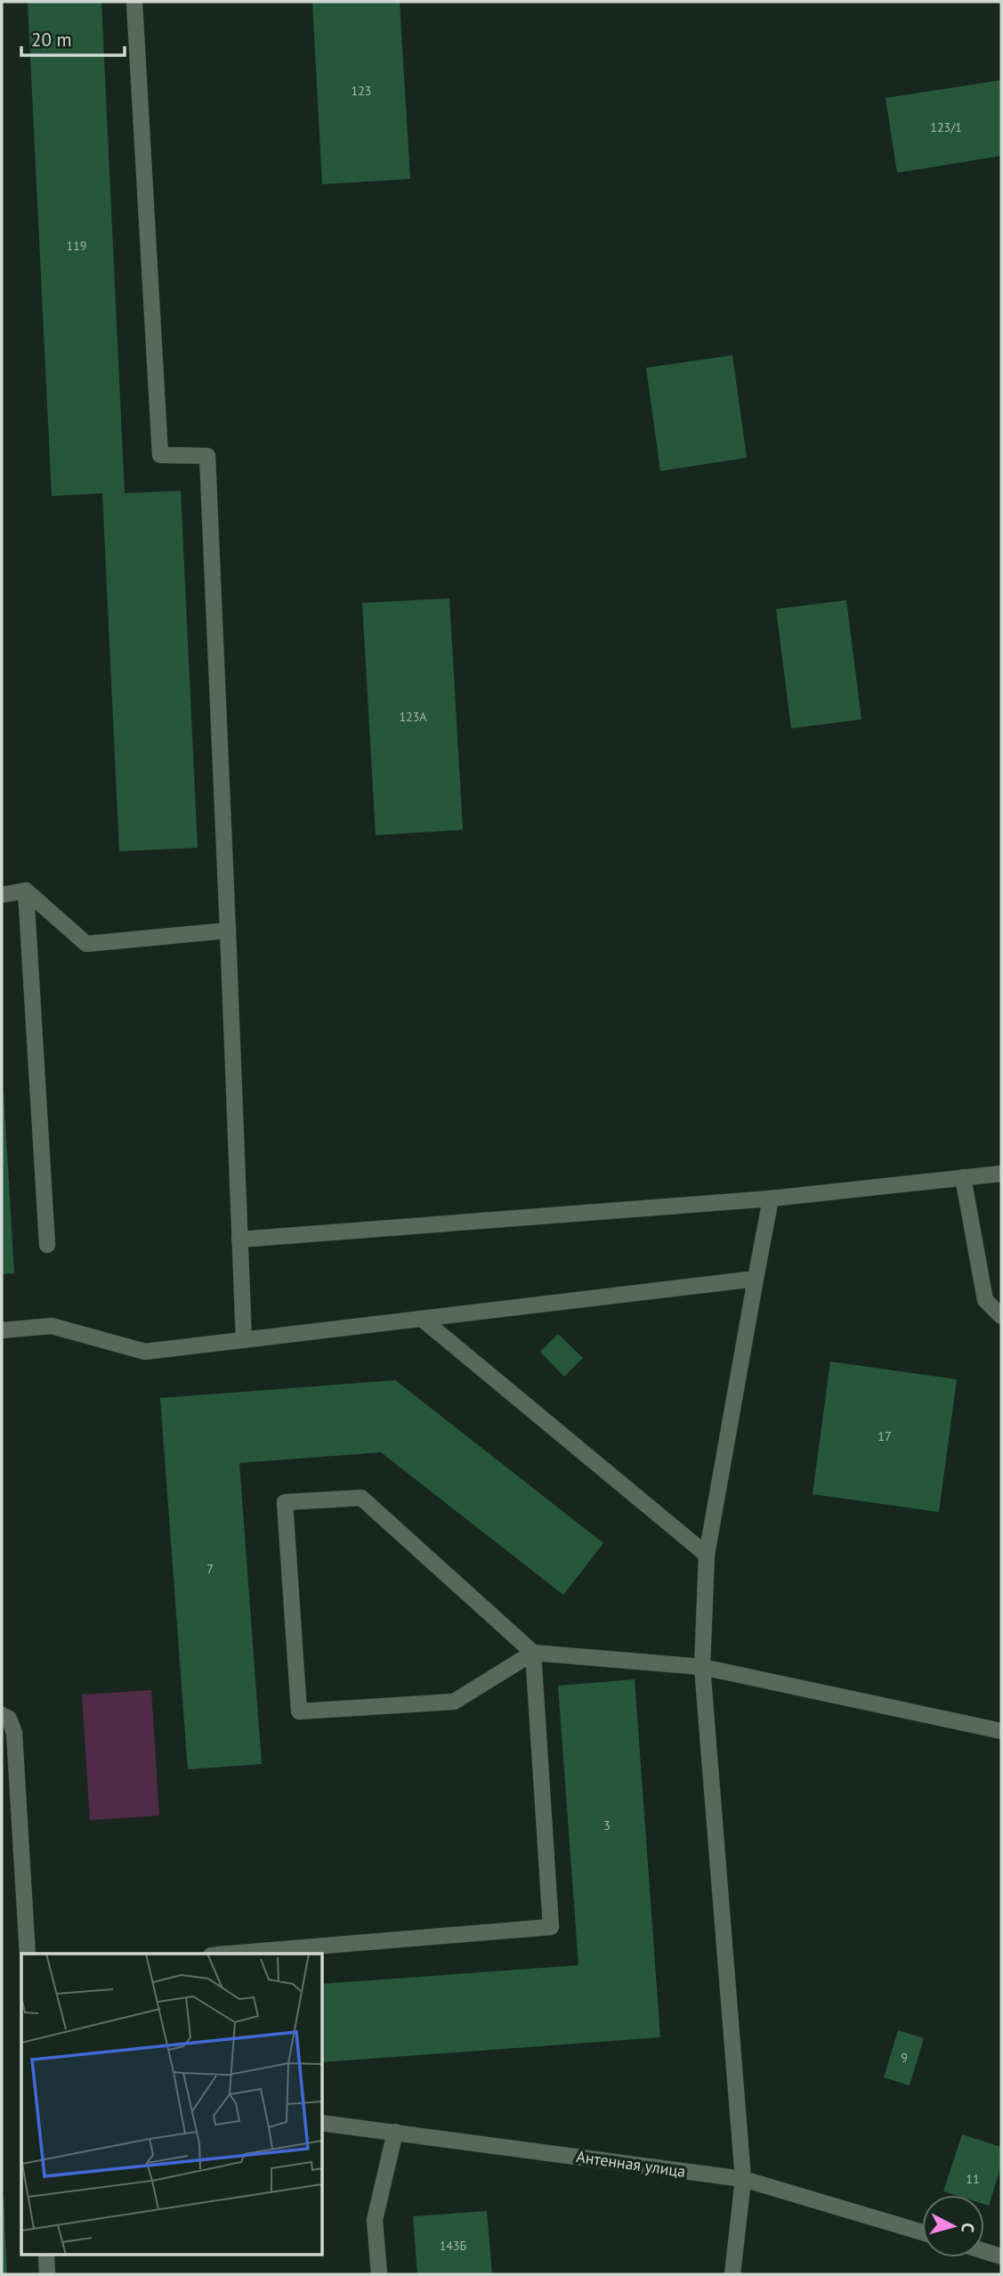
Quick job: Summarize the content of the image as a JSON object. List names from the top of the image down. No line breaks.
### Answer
{"streets":{"street":["Антенная улица"]},"house_numbers":["123","123/1","119","123А","17","7","3","9","11","143Б"],"scale_bar":"20 m","north":"right"}
